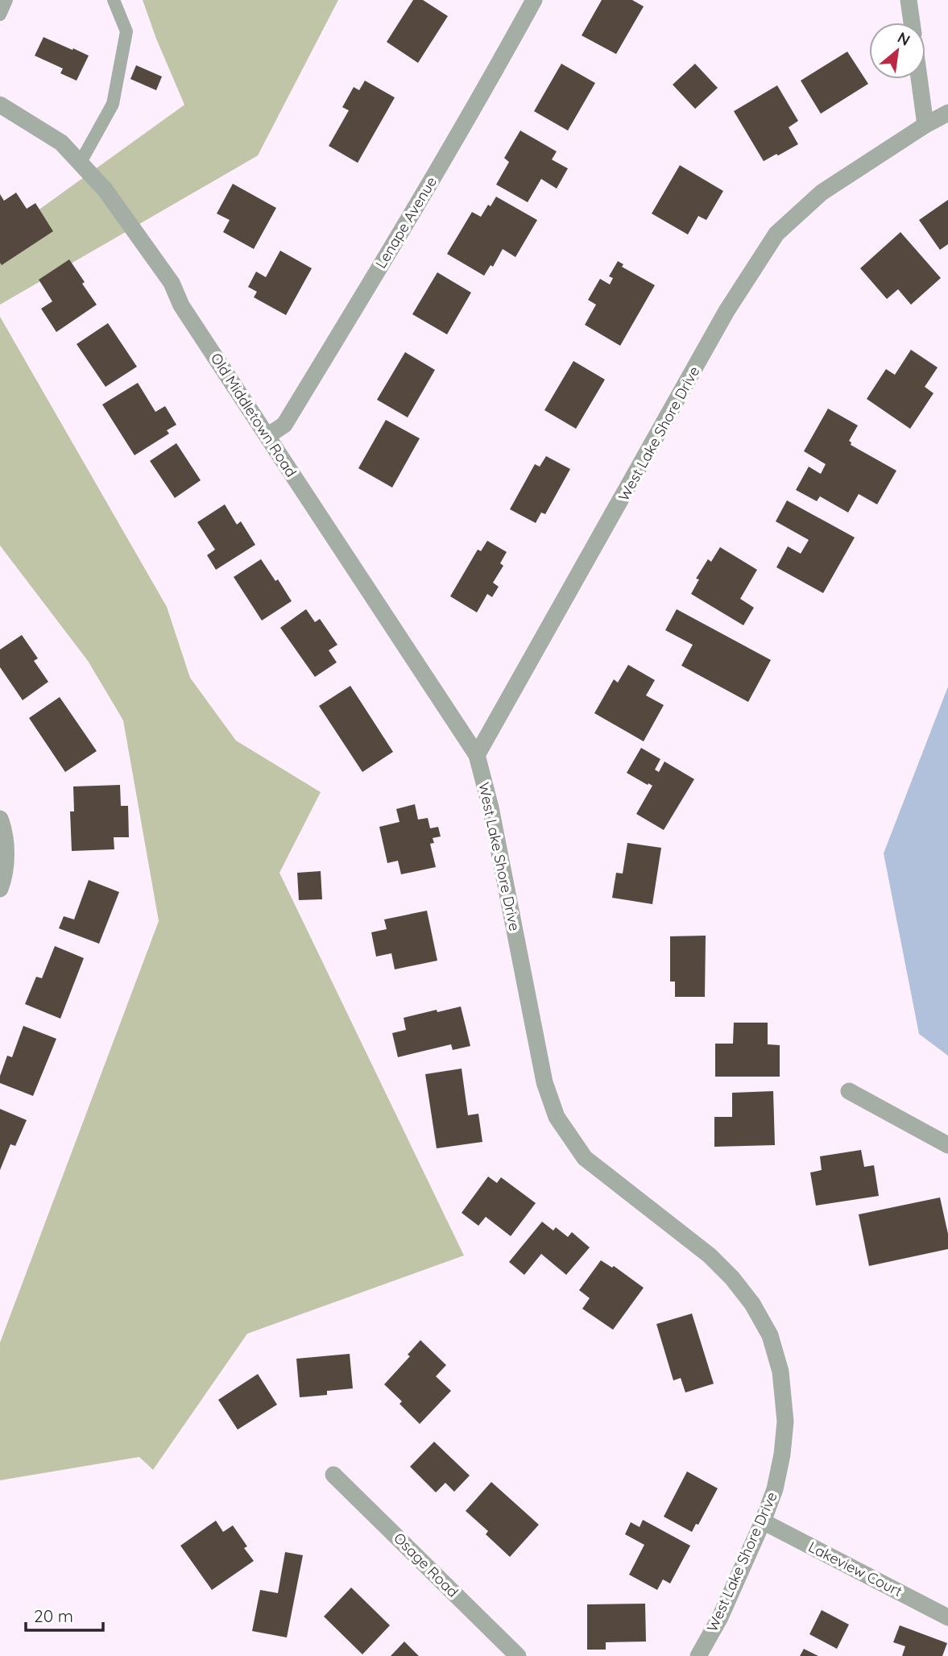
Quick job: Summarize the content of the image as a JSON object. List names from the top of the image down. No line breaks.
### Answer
{"streets":{"street":["Lenape Avenue","Old Middletown Road","West Lake Shore Drive","Osage Road","Lakeview Court"]},"crossings":[["Lenape Avenue","Old Middletown Road"],["Old Middletown Road","West Lake Shore Drive"],["West Lake Shore Drive","Lakeview Court"]],"scale_bar":"20 m","north":"top right"}
